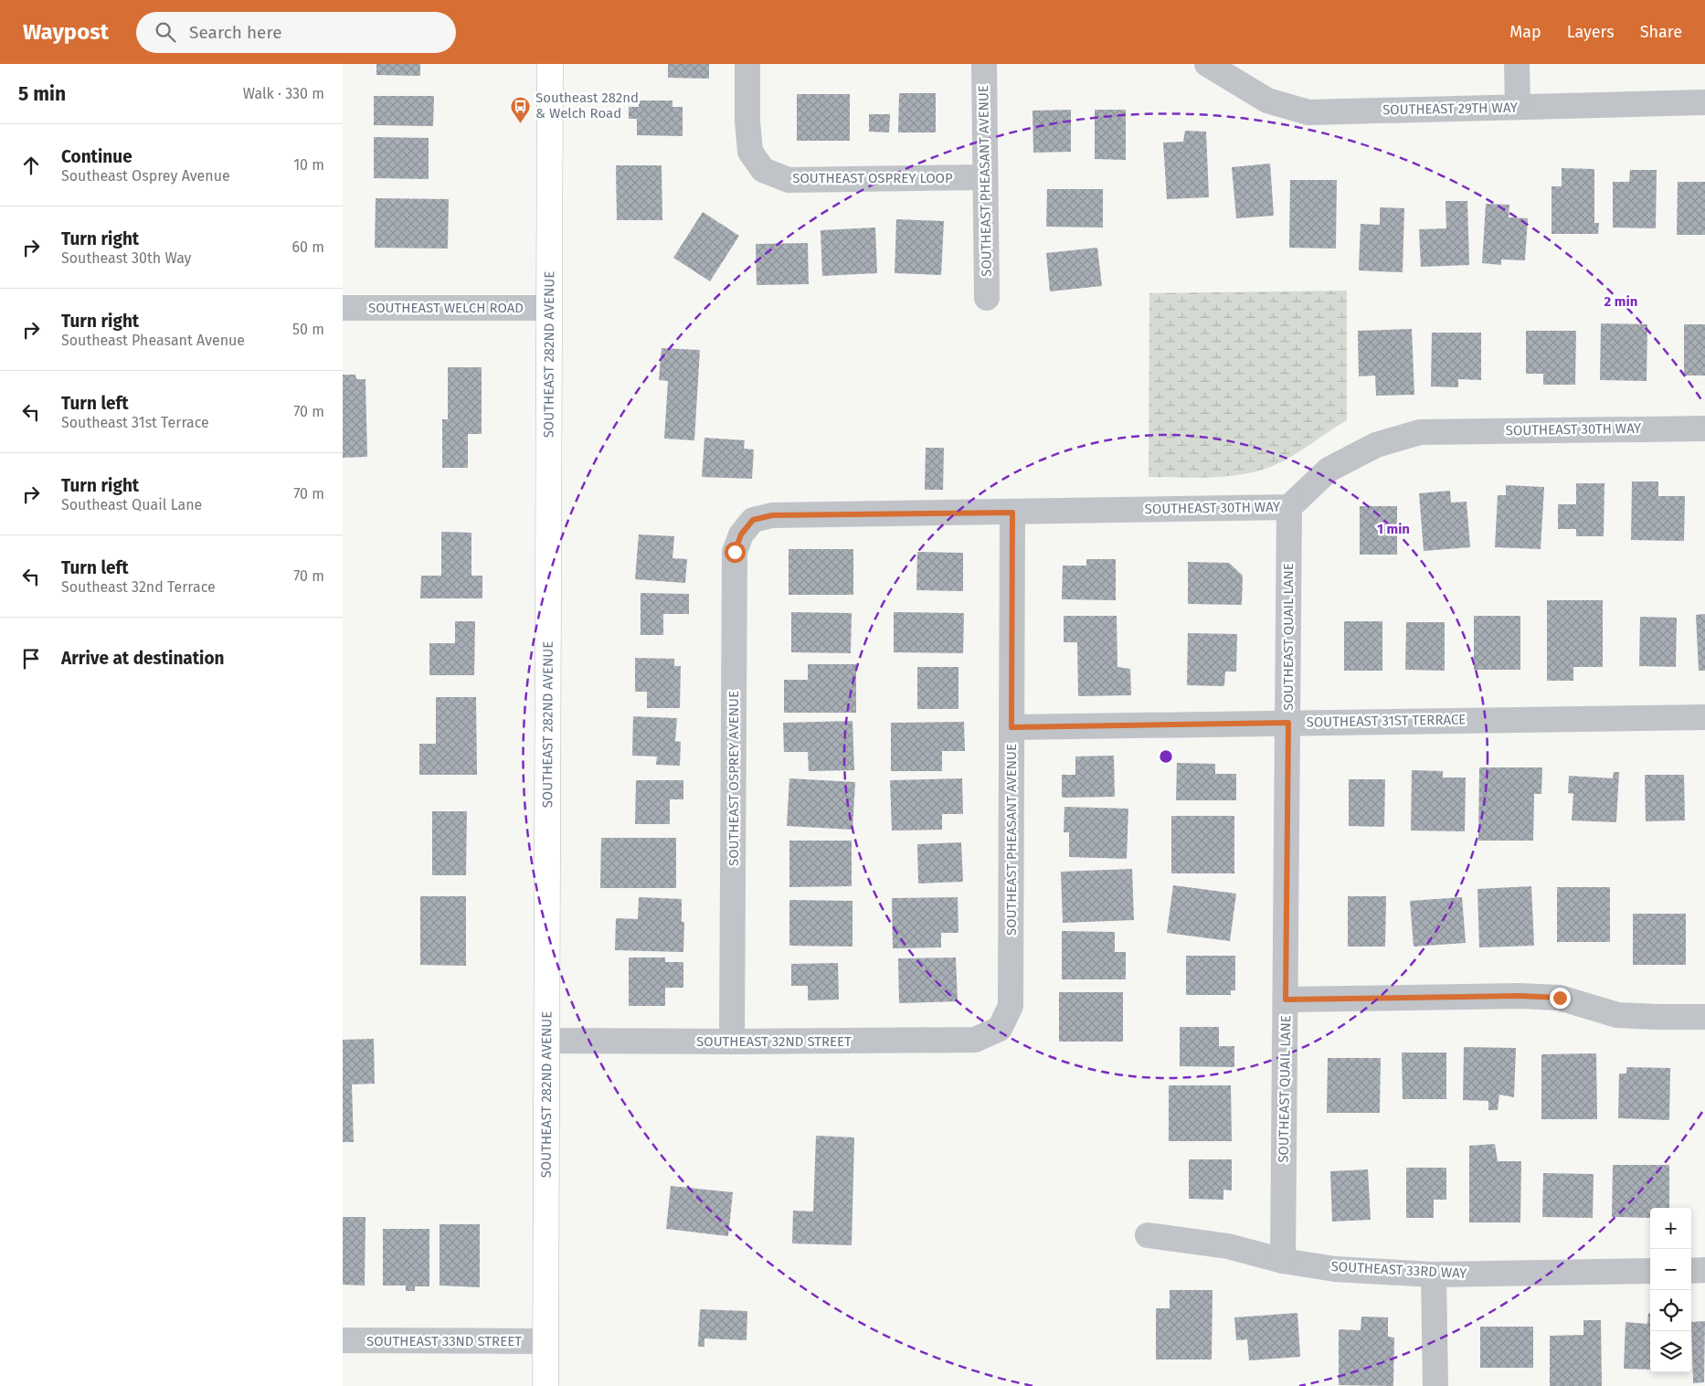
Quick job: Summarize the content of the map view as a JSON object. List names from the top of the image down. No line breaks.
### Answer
{"streets":{"main road":["SOUTHEAST 282ND AVENUE"],"street":["SOUTHEAST 29TH WAY","SOUTHEAST OSPREY LOOP","SOUTHEAST PHEASANT AVENUE","SOUTHEAST WELCH ROAD","SOUTHEAST 30TH WAY","SOUTHEAST QUAIL LANE","SOUTHEAST 31ST TERRACE","SOUTHEAST OSPREY AVENUE","SOUTHEAST 32ND STREET","SOUTHEAST 33RD WAY","SOUTHEAST 33ND STREET"]},"crossings":[["SOUTHEAST OSPREY LOOP","SOUTHEAST PHEASANT AVENUE"],["SOUTHEAST PHEASANT AVENUE","SOUTHEAST 30TH WAY"],["SOUTHEAST PHEASANT AVENUE","SOUTHEAST 31ST TERRACE"],["SOUTHEAST PHEASANT AVENUE","SOUTHEAST 32ND STREET"],["SOUTHEAST WELCH ROAD","SOUTHEAST 282ND AVENUE"],["SOUTHEAST 282ND AVENUE","SOUTHEAST 32ND STREET"],["SOUTHEAST 282ND AVENUE","SOUTHEAST 33ND STREET"],["SOUTHEAST 30TH WAY","SOUTHEAST QUAIL LANE"],["SOUTHEAST 30TH WAY","SOUTHEAST OSPREY AVENUE"],["SOUTHEAST QUAIL LANE","SOUTHEAST 31ST TERRACE"],["SOUTHEAST QUAIL LANE","SOUTHEAST 33RD WAY"],["SOUTHEAST OSPREY AVENUE","SOUTHEAST 32ND STREET"]],"places":{"bus stop":["Southeast 282nd & Welch Road"]},"page":{"header":"Waypost","search":"Search here","nav":["Map","Layers","Share"],"heading":["5 min","Walk · 330 m"],"list":[["Continue","Southeast Osprey Avenue","10 m"],["Turn right","Southeast 30th Way","60 m"],["Turn right","Southeast Pheasant Avenue","50 m"],["Turn left","Southeast 31st Terrace","70 m"],["Turn right","Southeast Quail Lane","70 m"],["Turn left","Southeast 32nd Terrace","70 m"],"Arrive at destination"],"map_buttons":["+","−"]},"rings":["2 min","1 min"]}
